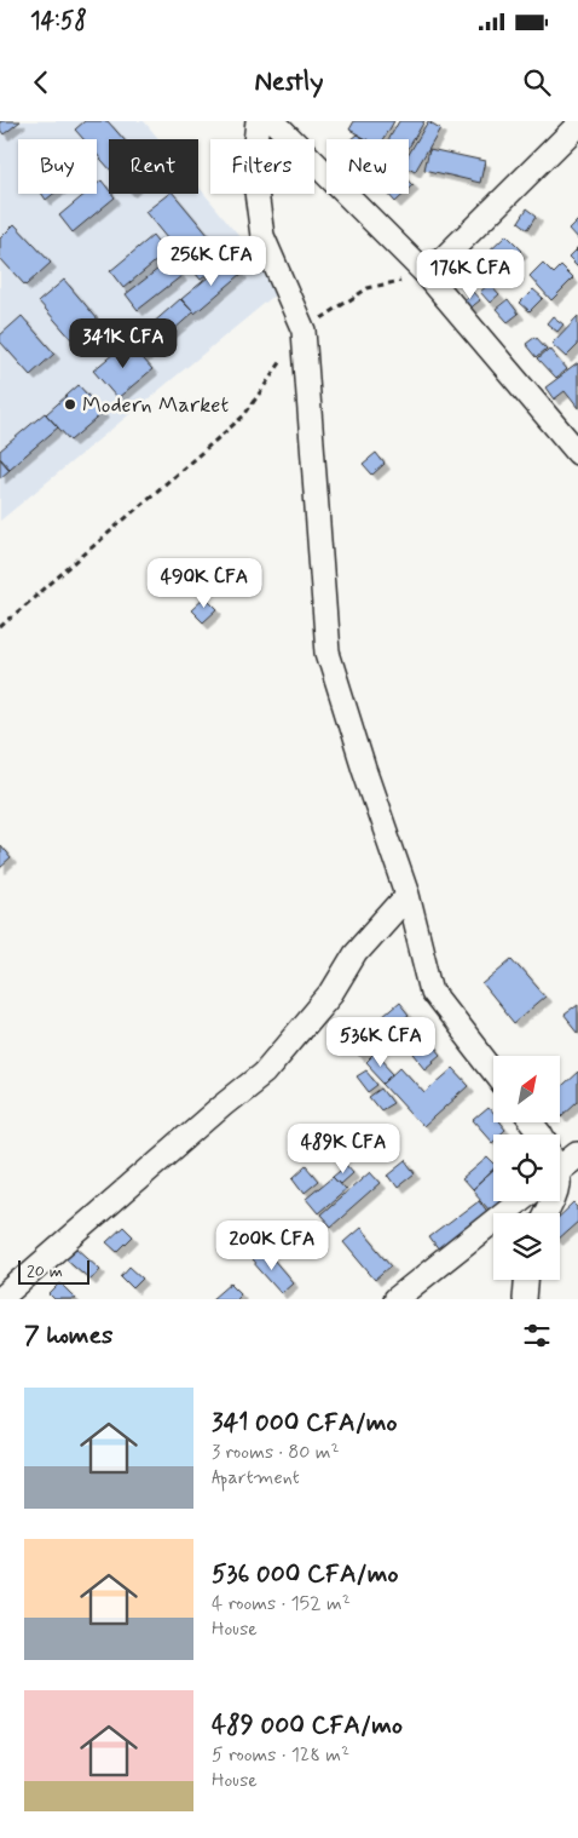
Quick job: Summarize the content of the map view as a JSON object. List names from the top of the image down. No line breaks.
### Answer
{"places":["Modern Market"],"scale_bar":"20 m","north":"top right","page":{"status":"14:58","header":"Nestly","chip":["Buy","Rent","Filters","New"],"price":["256K CFA","176K CFA","341K CFA","490K CFA","536K CFA","489K CFA","200K CFA"],"scale":"20 m","heading":"7 homes","list":[{"name":"341 000 CFA/mo","note":"3 rooms · 80 m² · Apartment"},{"name":"536 000 CFA/mo","note":"4 rooms · 152 m² · House"},{"name":"489 000 CFA/mo","note":"5 rooms · 128 m² · House"}]}}
